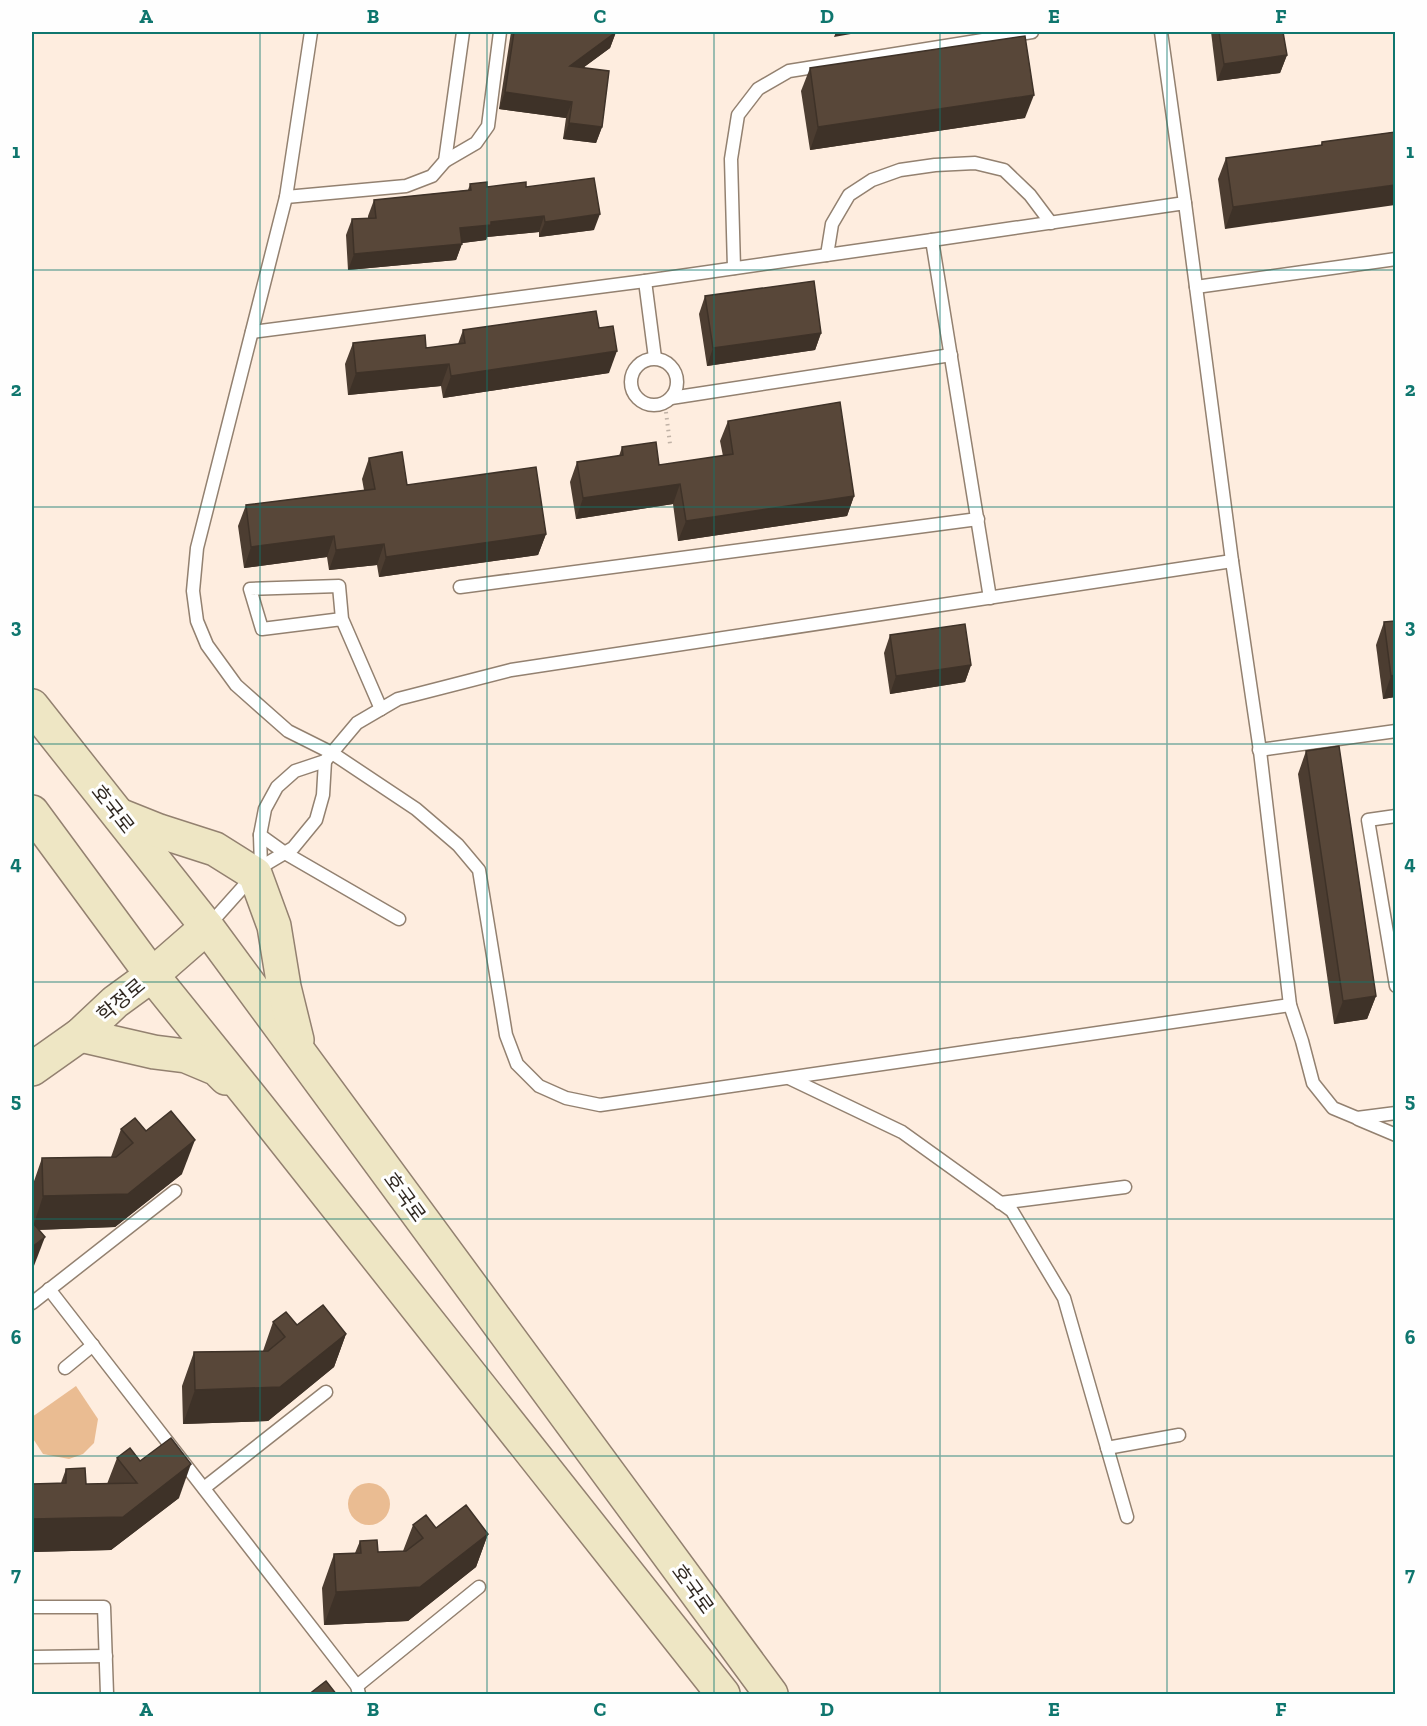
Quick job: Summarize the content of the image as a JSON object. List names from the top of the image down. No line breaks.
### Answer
{"streets":{"main road":["호국로","학정로"]},"crossings":[["호국로","학정로"]],"grid":{"columns":["A","B","C","D","E","F"],"rows":["1","2","3","4","5","6","7"]}}
